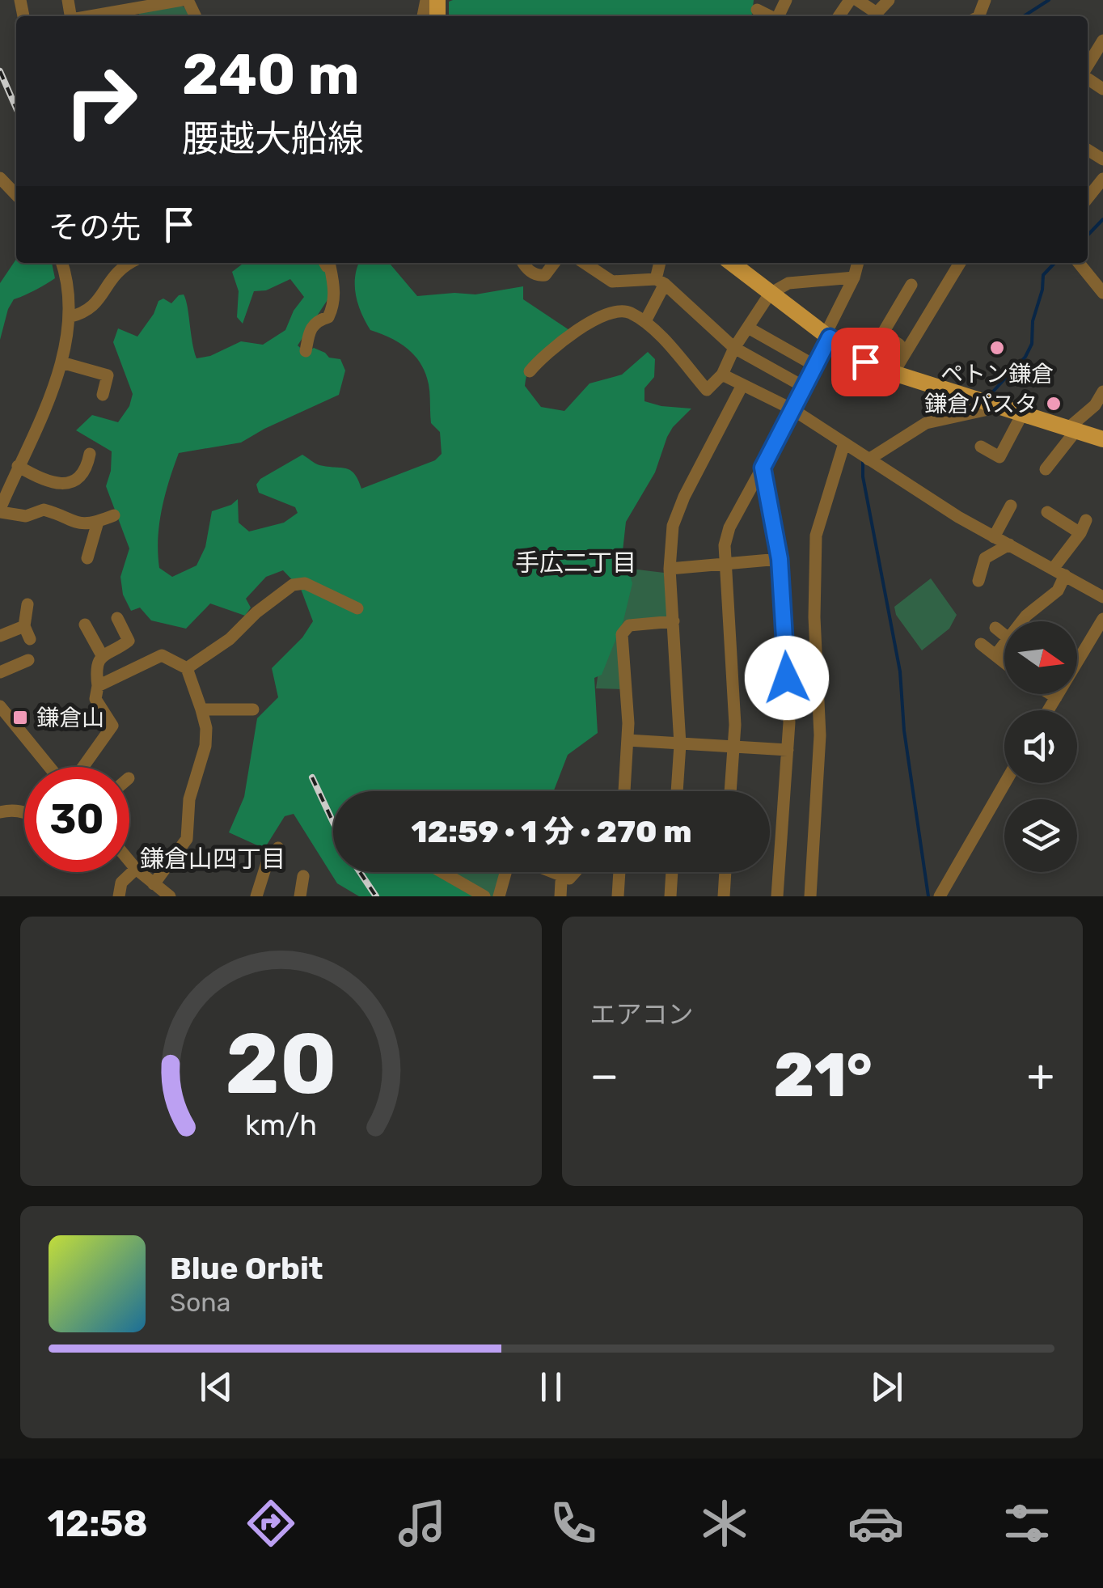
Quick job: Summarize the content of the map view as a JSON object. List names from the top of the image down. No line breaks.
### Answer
{"districts":["手広二丁目","鎌倉山四丁目"],"places":{"other":["ペトン鎌倉","鎌倉パスタ"],"transit":["鎌倉山"]},"north":"right","page":{"turn":["240 m","腰越大船線"],"then":"その先","limit":"30","trip":"12:59 · 1 分 · 270 m","tile":"エアコン","heat":["−","21°","+"],"song":["Blue Orbit","Sona"],"tabs":"12:58","gauge":["20","km/h"]}}
